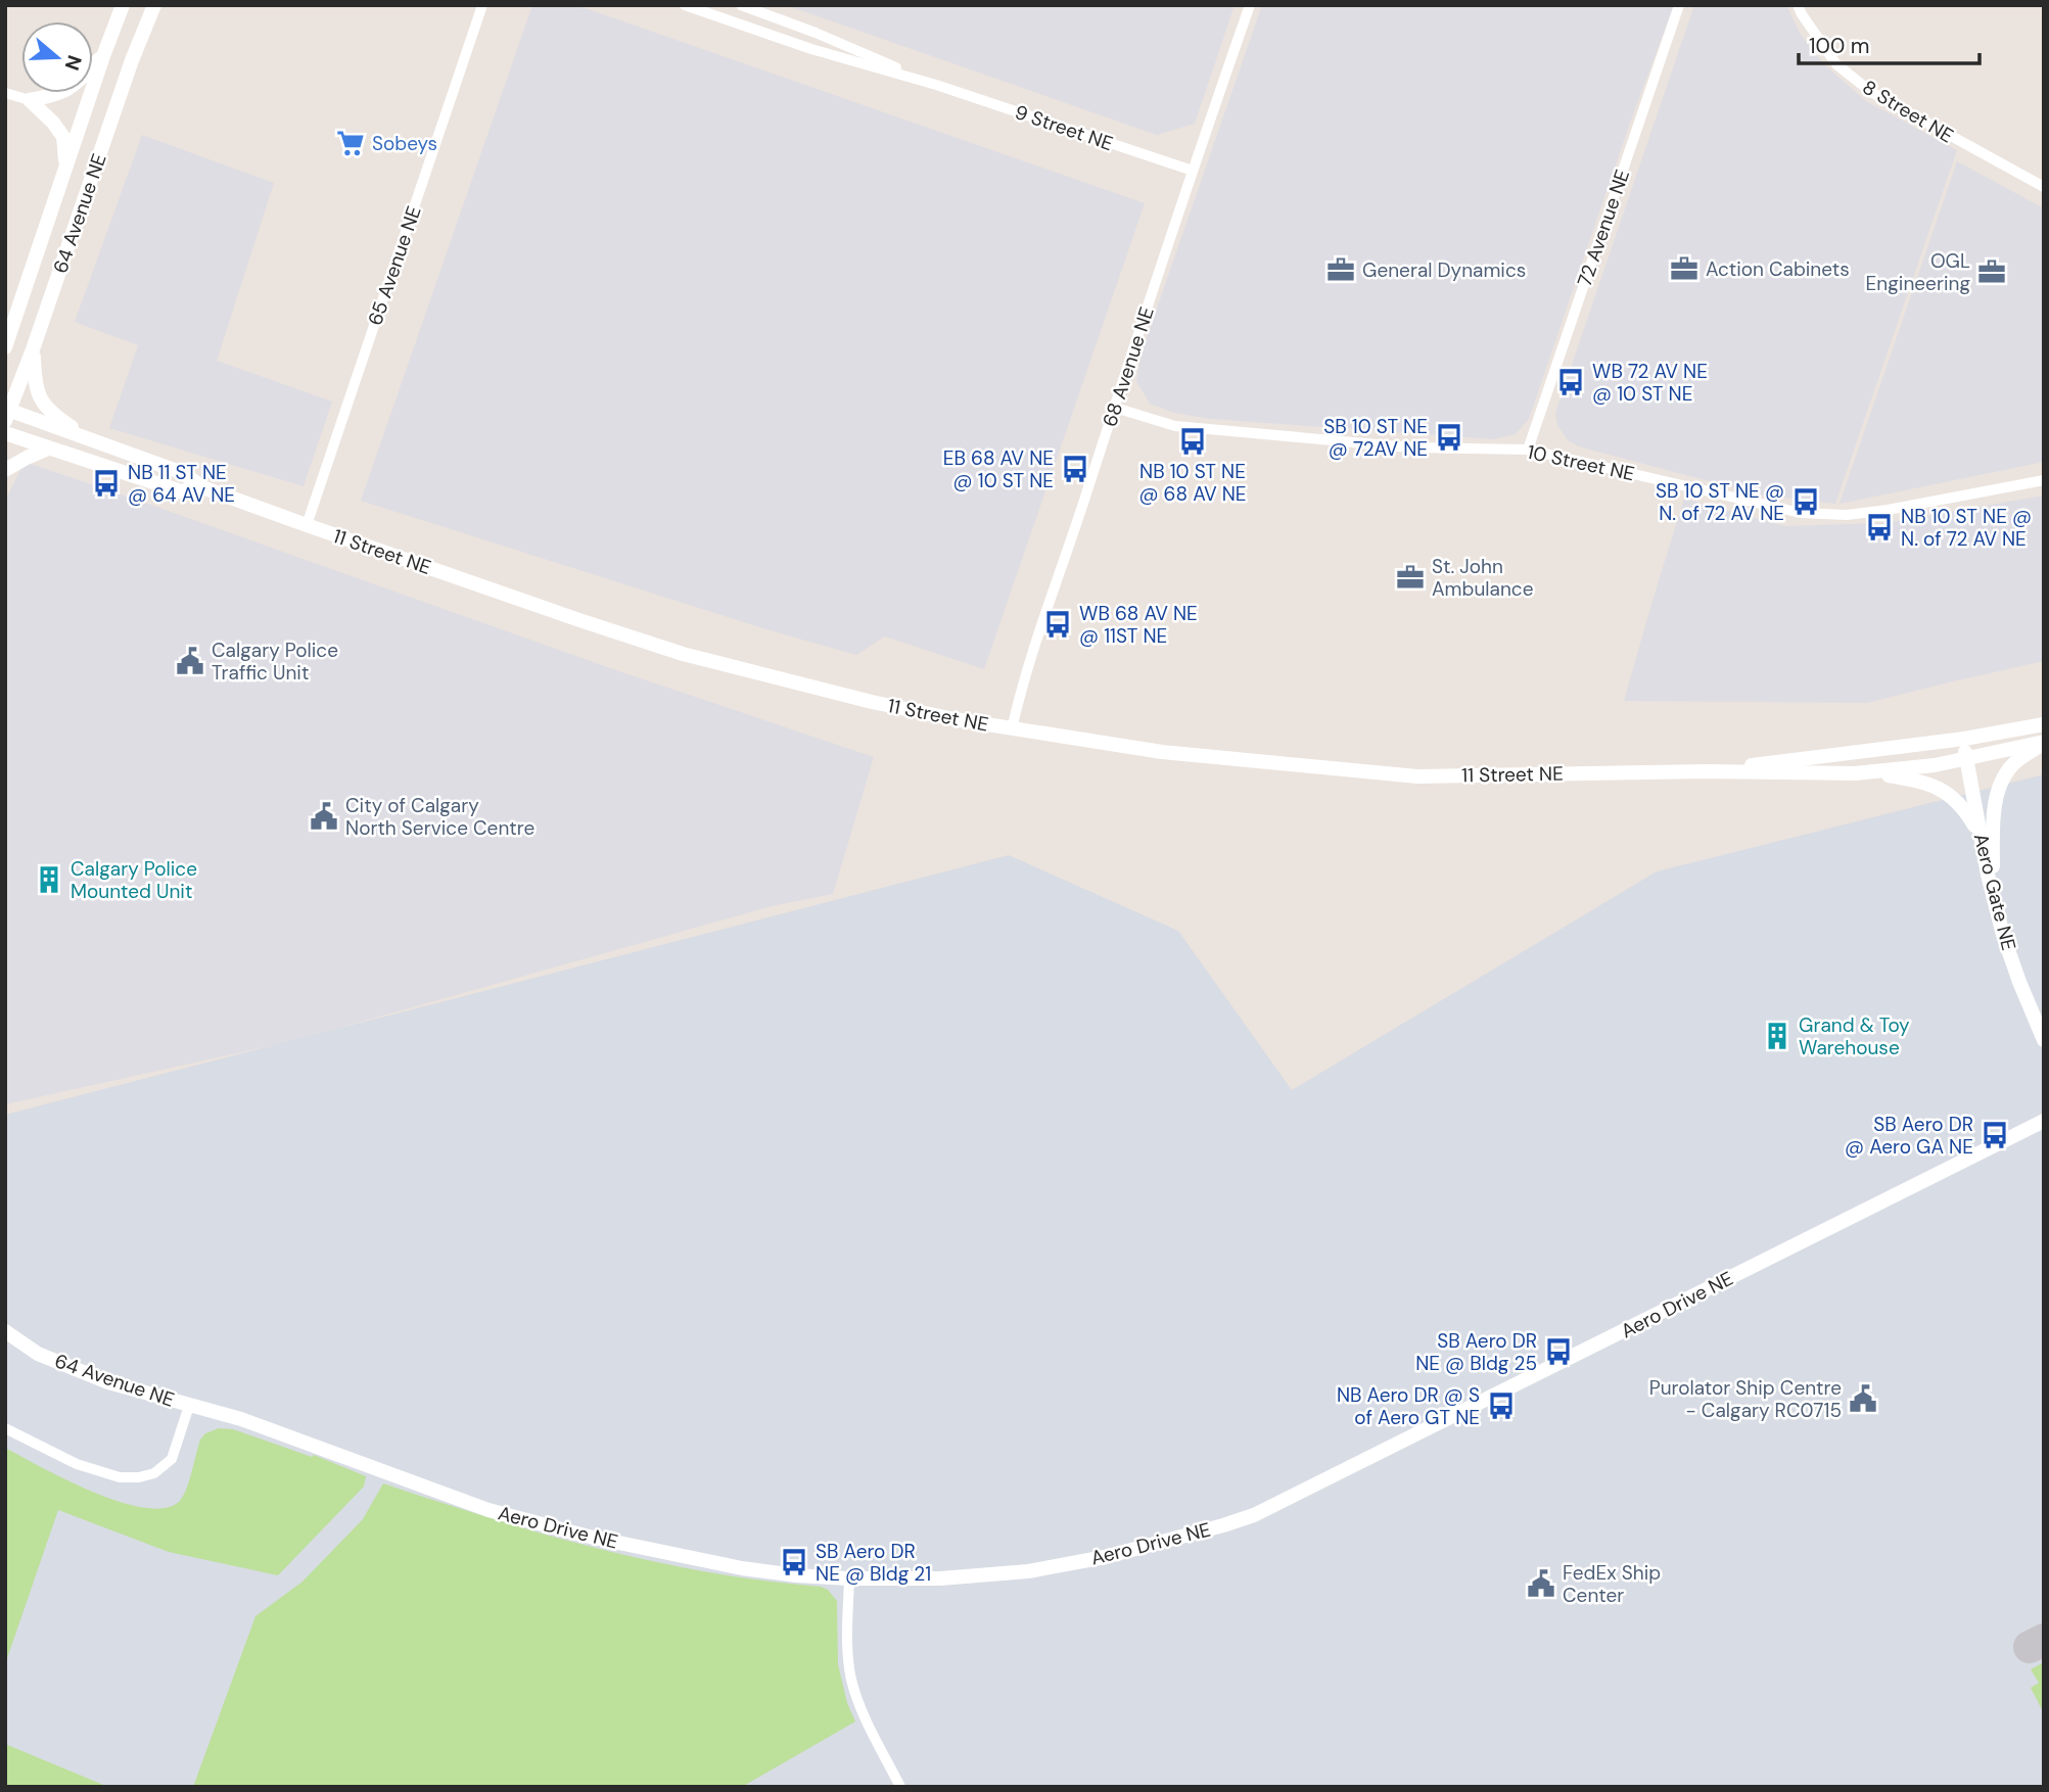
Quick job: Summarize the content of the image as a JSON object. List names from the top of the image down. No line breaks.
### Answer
{"streets":{"street":["8 Street NE","9 Street NE","64 Avenue NE","72 Avenue NE","65 Avenue NE","68 Avenue NE","10 Street NE","11 Street NE","Aero Gate NE","Aero Drive NE"]},"crossings":[["9 Street NE","68 Avenue NE"],["64 Avenue NE","11 Street NE"],["64 Avenue NE","Aero Drive NE"],["72 Avenue NE","10 Street NE"],["65 Avenue NE","11 Street NE"],["68 Avenue NE","10 Street NE"],["68 Avenue NE","11 Street NE"],["11 Street NE","Aero Gate NE"]],"places":{"supermarket":["Sobeys"],"office":["Action Cabinets","General Dynamics","OGL Engineering","St. John Ambulance"],"bus stop":["WB 72 AV NE @ 10 ST NE","SB 10 ST NE @ 72AV NE","NB 10 ST NE @ 68 AV NE","EB 68 AV NE @ 10 ST NE","NB 11 ST NE @ 64 AV NE","SB 10 ST NE @ N. of 72 AV NE","NB 10 ST NE @ N. of 72 AV NE","WB 68 AV NE @ 11ST NE","SB Aero DR @ Aero GA NE","SB Aero DR NE @ Bldg 25","NB Aero DR @ S of Aero GT NE","SB Aero DR NE @ Bldg 21"],"public building":["Calgary Police Traffic Unit","City of Calgary North Service Centre","Purolator Ship Centre - Calgary RC0715","FedEx Ship Center"],"building":["Calgary Police Mounted Unit","Grand & Toy Warehouse"]},"scale_bar":"100 m","north":"right"}
